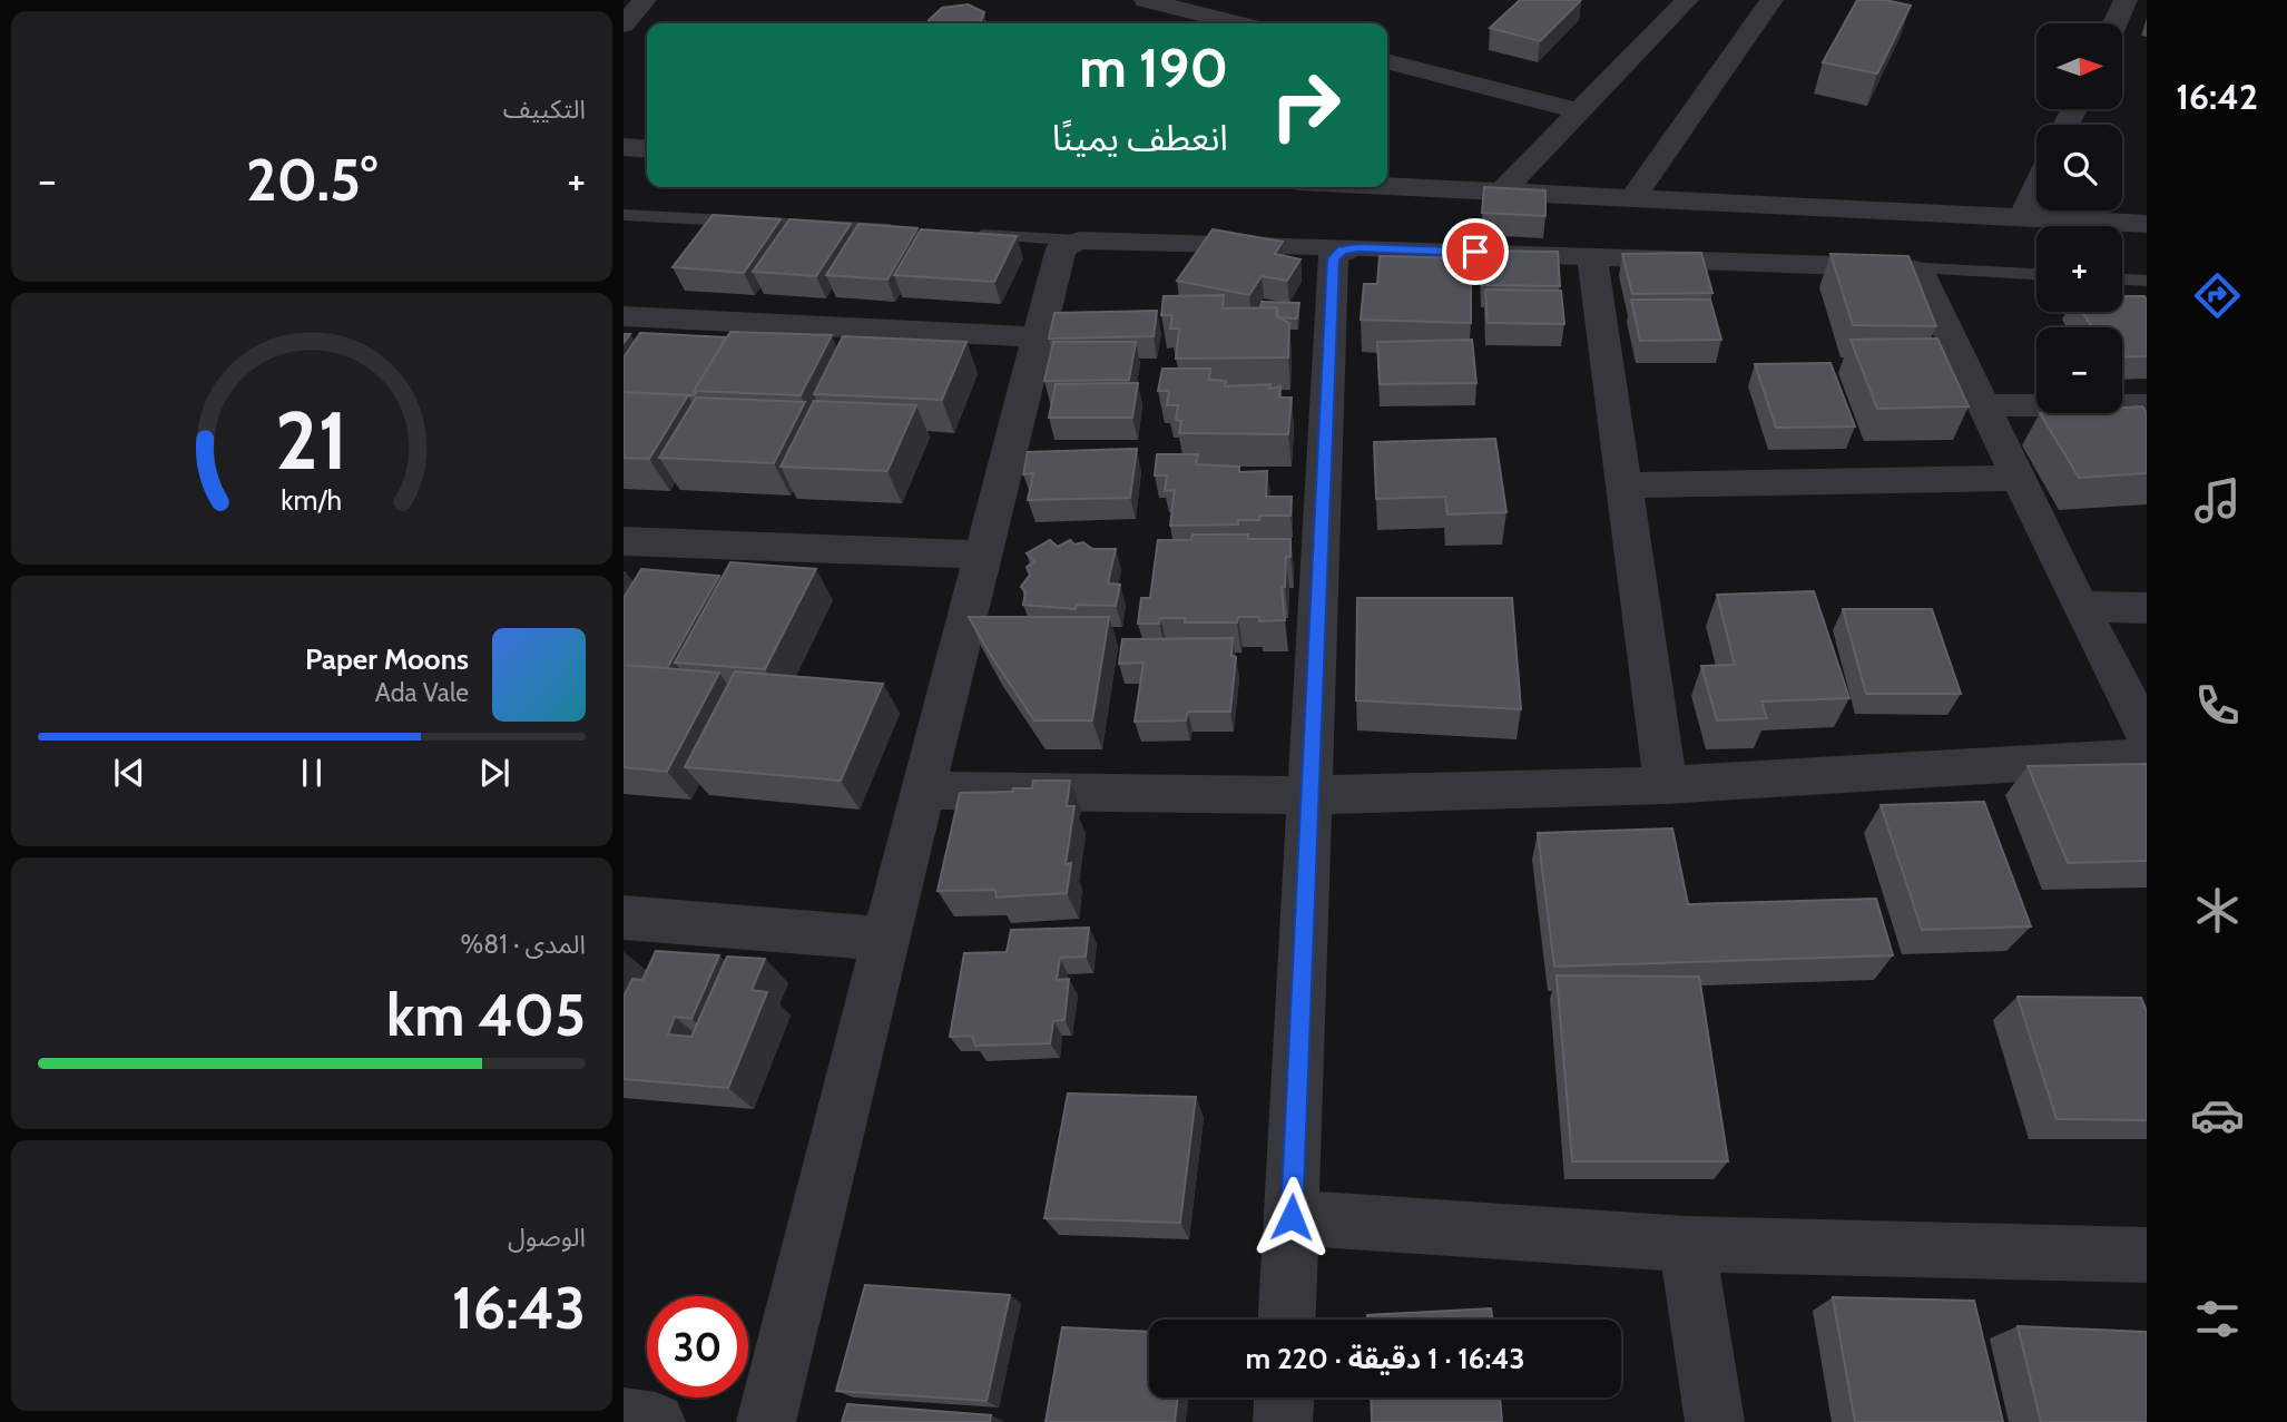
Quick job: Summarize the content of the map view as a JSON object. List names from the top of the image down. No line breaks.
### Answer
{"north":"right","page":{"tabs":"16:42","tile":["التكييف",["المدى · 81%","405 km"],["الوصول","16:43"]],"map_buttons":["+","−"],"turn":["190 m","انعطف يمينًا"],"heat":["−","20.5°","+"],"song":["Paper Moons","Ada Vale"],"limit":"30","trip":"16:43 · 1 دقيقة · 220 m","gauge":["21","km/h"]}}
